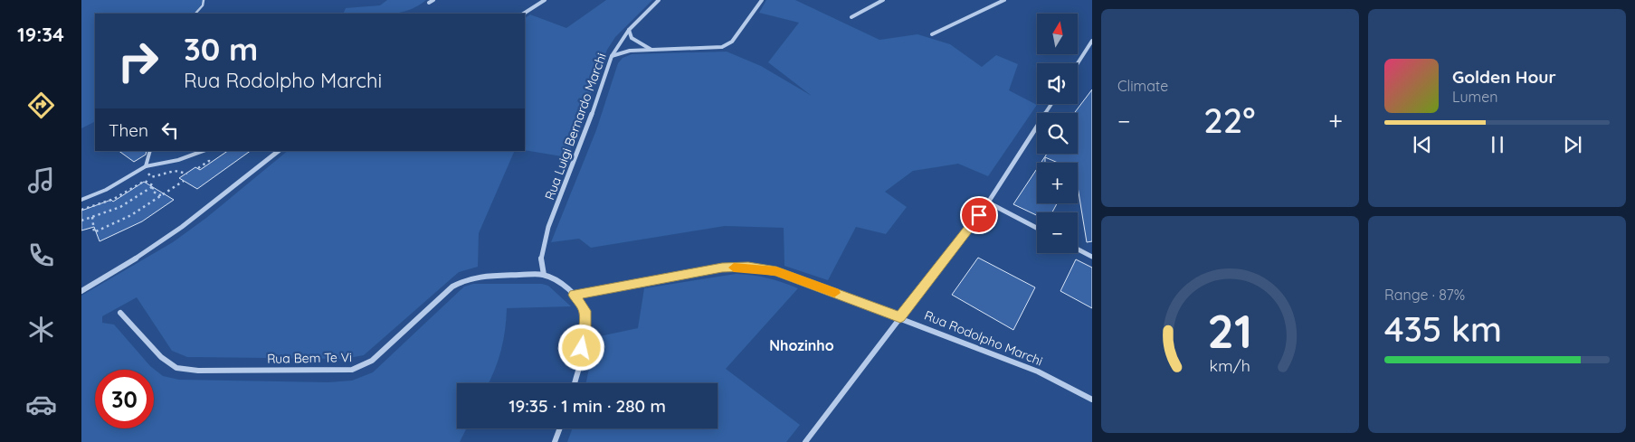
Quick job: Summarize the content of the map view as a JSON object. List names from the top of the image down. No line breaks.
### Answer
{"streets":{"street":["Rua Luigi Bernardo Marchi","Rua Rodolpho Marchi","Rua Bem Te Vi"]},"crossings":[["Rua Luigi Bernardo Marchi","Rua Bem Te Vi"]],"districts":["Nhozinho"],"north":"top","page":{"tabs":"19:34","tile":["Climate",["Range · 87%","435 km"]],"map_buttons":["+","−"],"turn":["30 m","Rua Rodolpho Marchi"],"song":["Golden Hour","Lumen"],"heat":["−","22°","+"],"then":"Then","limit":"30","trip":"19:35 · 1 min · 280 m","gauge":["21","km/h"]}}
